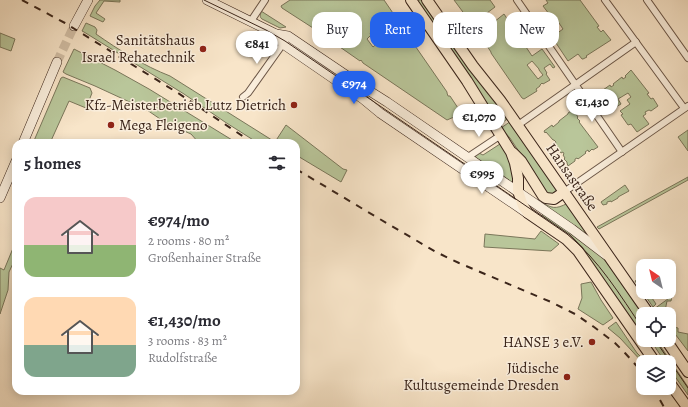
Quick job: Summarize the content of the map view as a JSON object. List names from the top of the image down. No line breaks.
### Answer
{"streets":{"main road":["Hansastraße"]},"places":["Sanitätshaus Israel Rehatechnik","Kfz-Meisterbetrieb Lutz Dietrich","Mega Fleigeno","HANSE 3 e.V.","Jüdische Kultusgemeinde Dresden"],"north":"top left","page":{"chip":["Buy","Rent","Filters","New"],"price":["€841","€974","€1,430","€1,070","€995"],"heading":"5 homes","list":[{"name":"€974/mo","note":"2 rooms · 80 m² · Großenhainer Straße"},{"name":"€1,430/mo","note":"3 rooms · 83 m² · Rudolfstraße"}]}}
